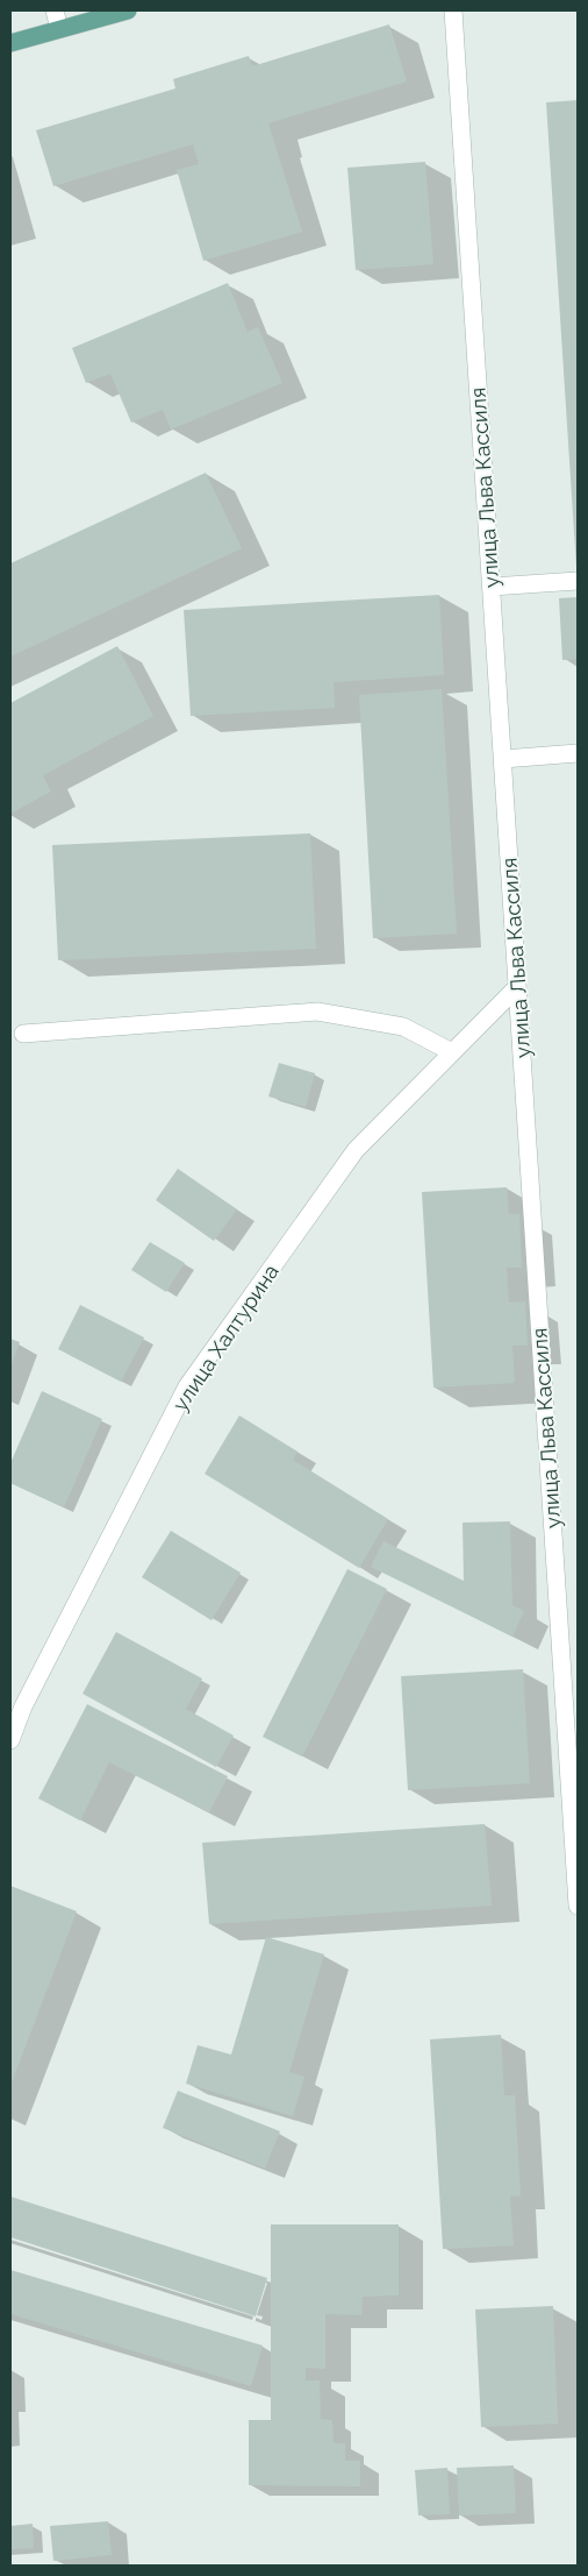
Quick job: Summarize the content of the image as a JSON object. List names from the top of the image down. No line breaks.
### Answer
{"streets":{"street":["улица Льва Кассиля","улица Халтурина"]},"crossings":[["улица Льва Кассиля","улица Халтурина"]]}
